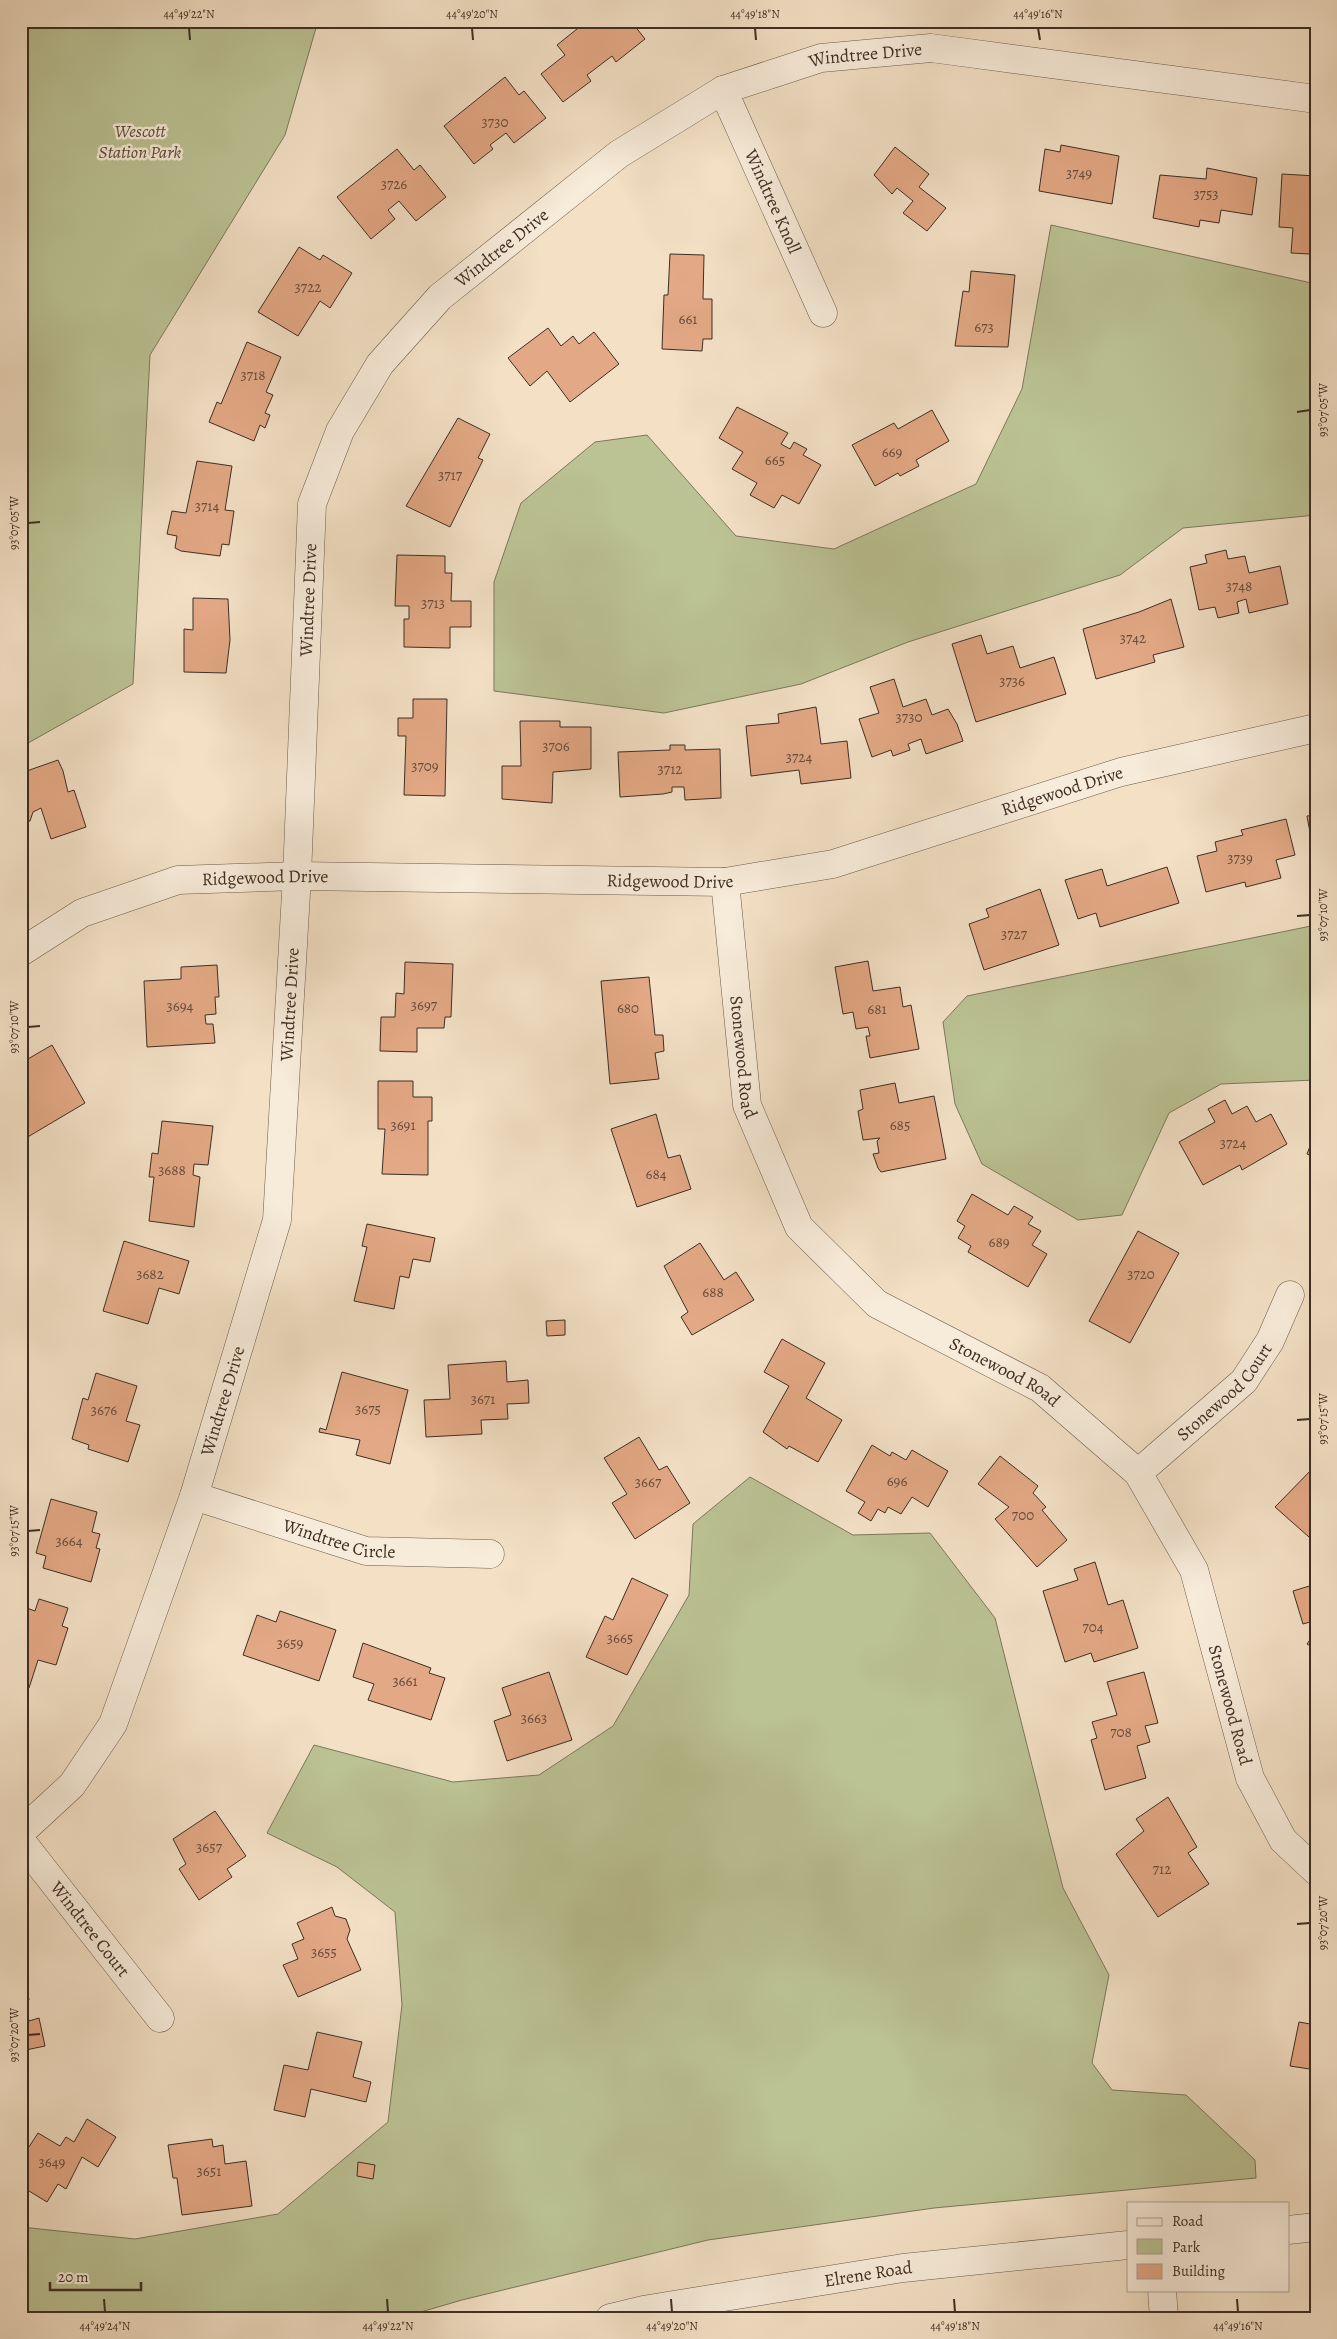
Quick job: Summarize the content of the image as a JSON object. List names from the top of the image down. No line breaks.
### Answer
{"streets":{"street":["Windtree Drive","Windtree Knoll","Ridgewood Drive","Stonewood Road","Stonewood Court","Windtree Circle","Windtree Court","Elrene Road"]},"crossings":[["Windtree Drive","Windtree Knoll"],["Windtree Drive","Ridgewood Drive"],["Windtree Drive","Windtree Circle"],["Ridgewood Drive","Stonewood Road"],["Stonewood Road","Stonewood Court"]],"parks":["Wescott Station Park"],"house_numbers":["3730","3749","3726","3753","3722","661","673","3718","669","665","3717","3714","3748","3713","3742","3736","3730","3706","3724","3709","3712","3739","3727","3697","3694","680","681","3691","685","3724","3688","684","689","3682","3720","688","3671","3675","3676","696","3667","700","3664","704","3665","3659","3661","3663","708","3657","712","3655","3649","3651"],"legend":["Road","Park","Building"],"scale_bar":"20 m","coordinates":["44°49'22\"N","44°49'20\"N","44°49'18\"N","44°49'16\"N","93°07'05\"W","93°07'10\"W","93°07'15\"W","93°07'20\"W","44°49'24\"N"]}
